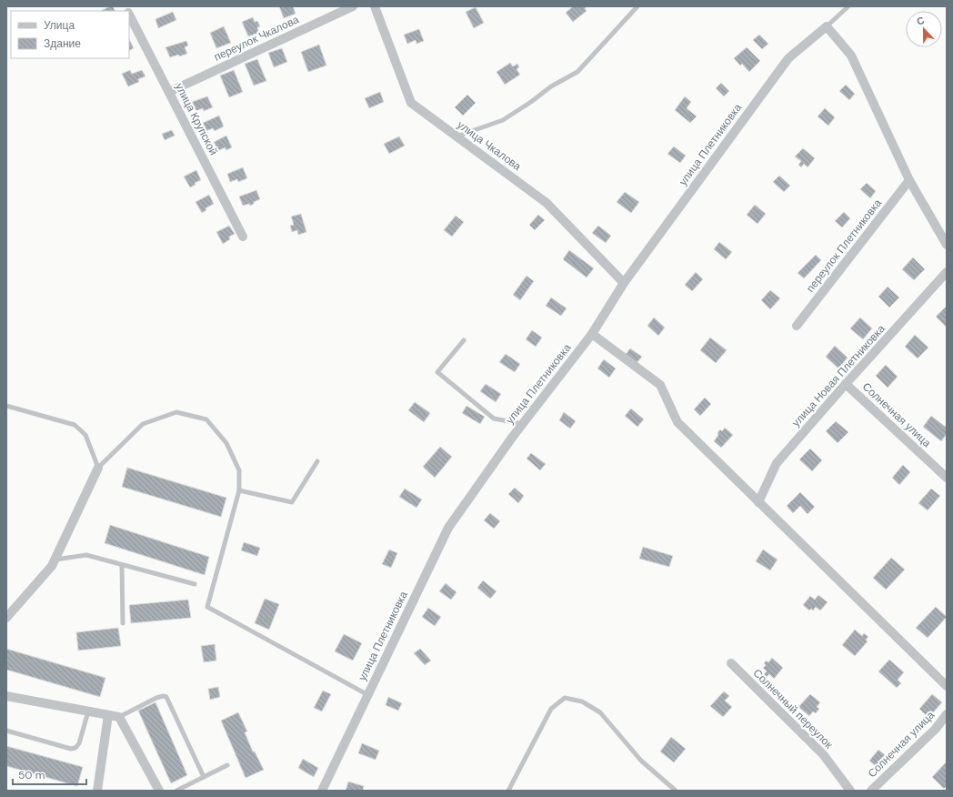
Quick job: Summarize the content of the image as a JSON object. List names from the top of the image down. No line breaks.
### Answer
{"streets":{"street":["переулок Чкалова","улица Крупской","улица Плетниковка","улица Чкалова","переулок Плетниковка","улица Новая Плетниковка","Солнечная улица","Солнечный переулок"]},"crossings":[["переулок Чкалова","улица Крупской"],["улица Плетниковка","улица Чкалова"],["улица Новая Плетниковка","Солнечная улица"]],"legend":["Улица","Здание"],"scale_bar":"50 m","north":"top"}
